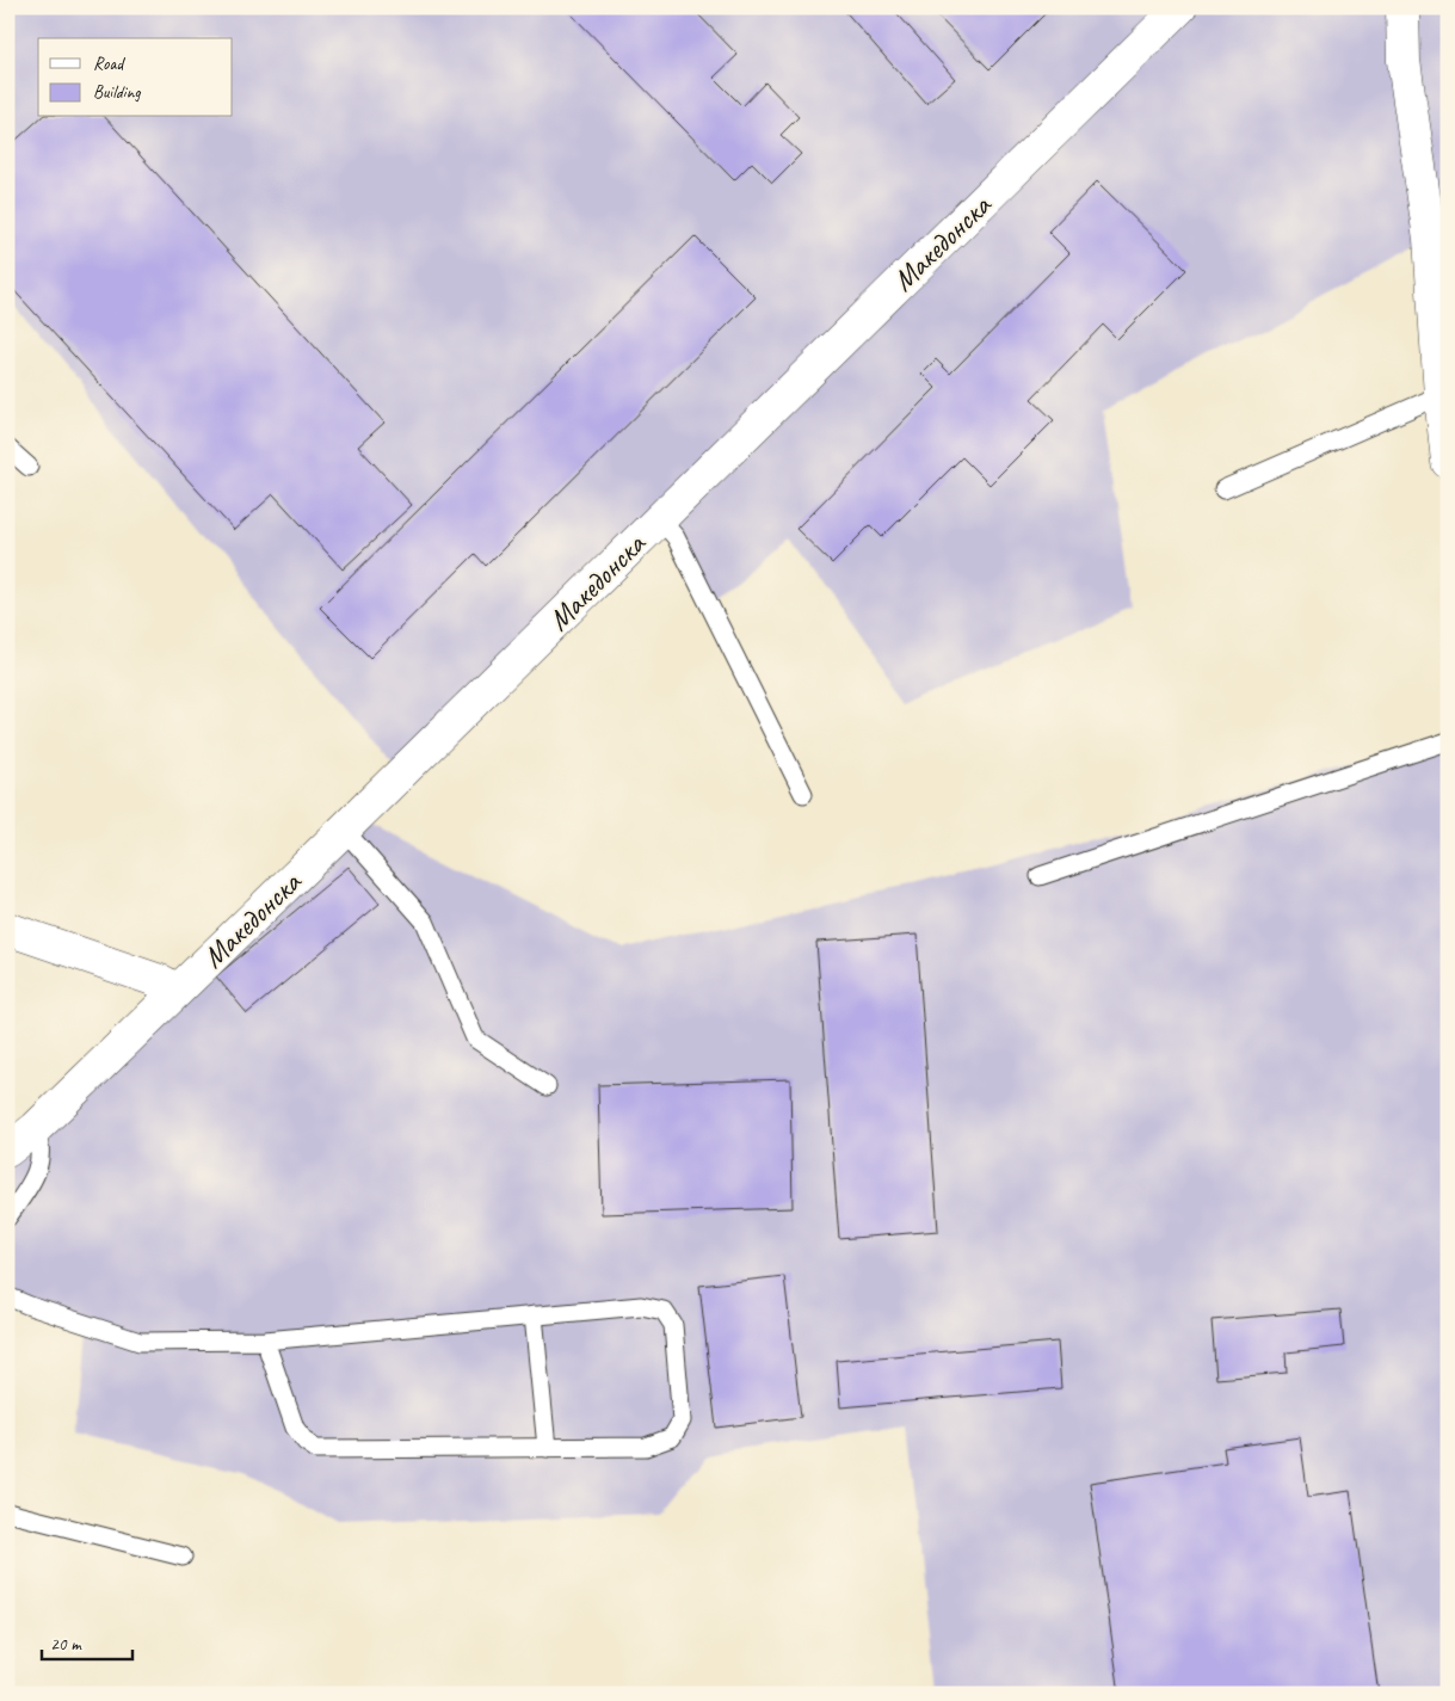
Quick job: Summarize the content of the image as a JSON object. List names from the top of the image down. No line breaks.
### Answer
{"streets":{"street":["Македонска"]},"legend":["Road","Building"],"scale_bar":"20 m"}
